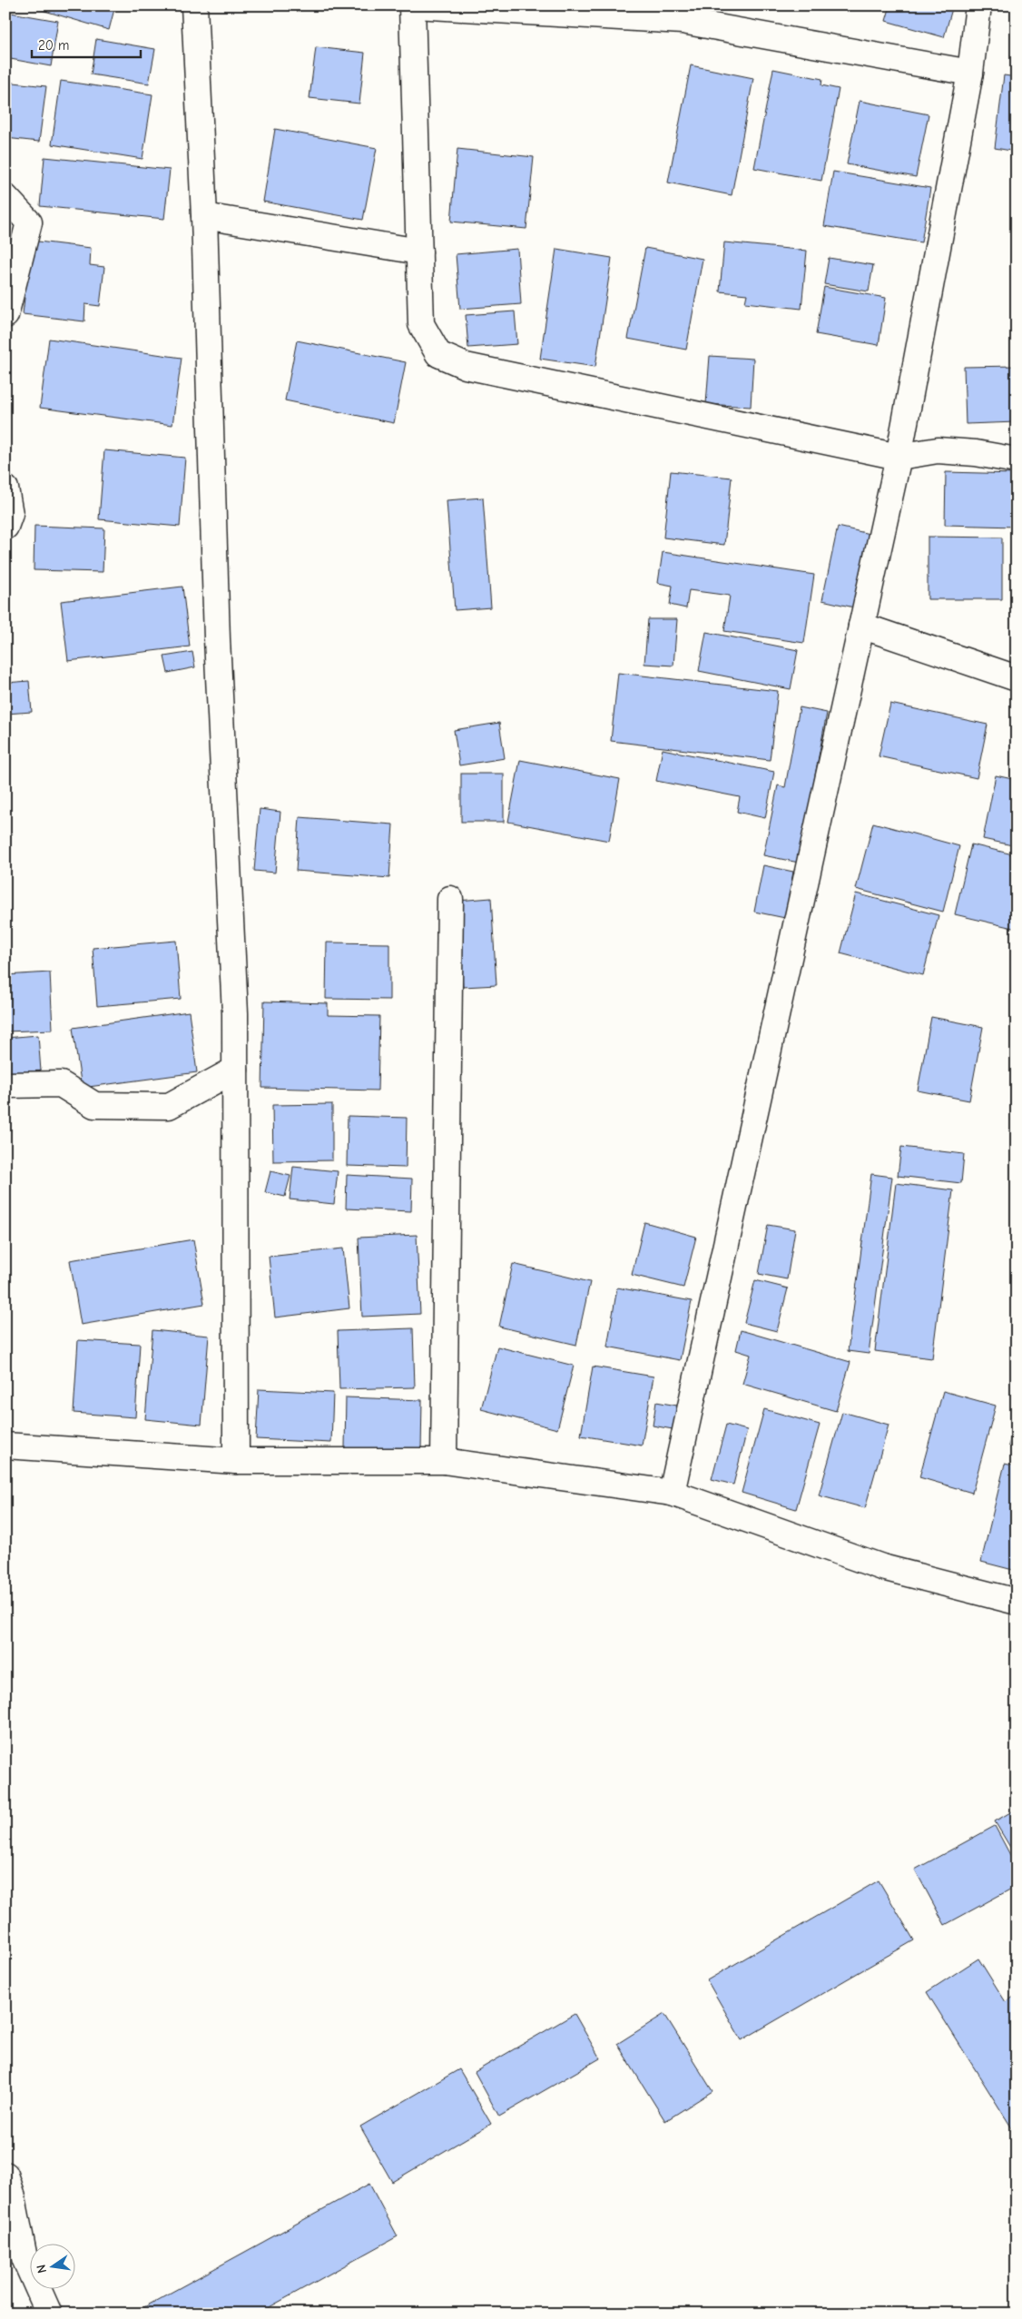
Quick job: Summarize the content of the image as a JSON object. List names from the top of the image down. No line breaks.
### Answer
{"scale_bar":"20 m","north":"left"}
